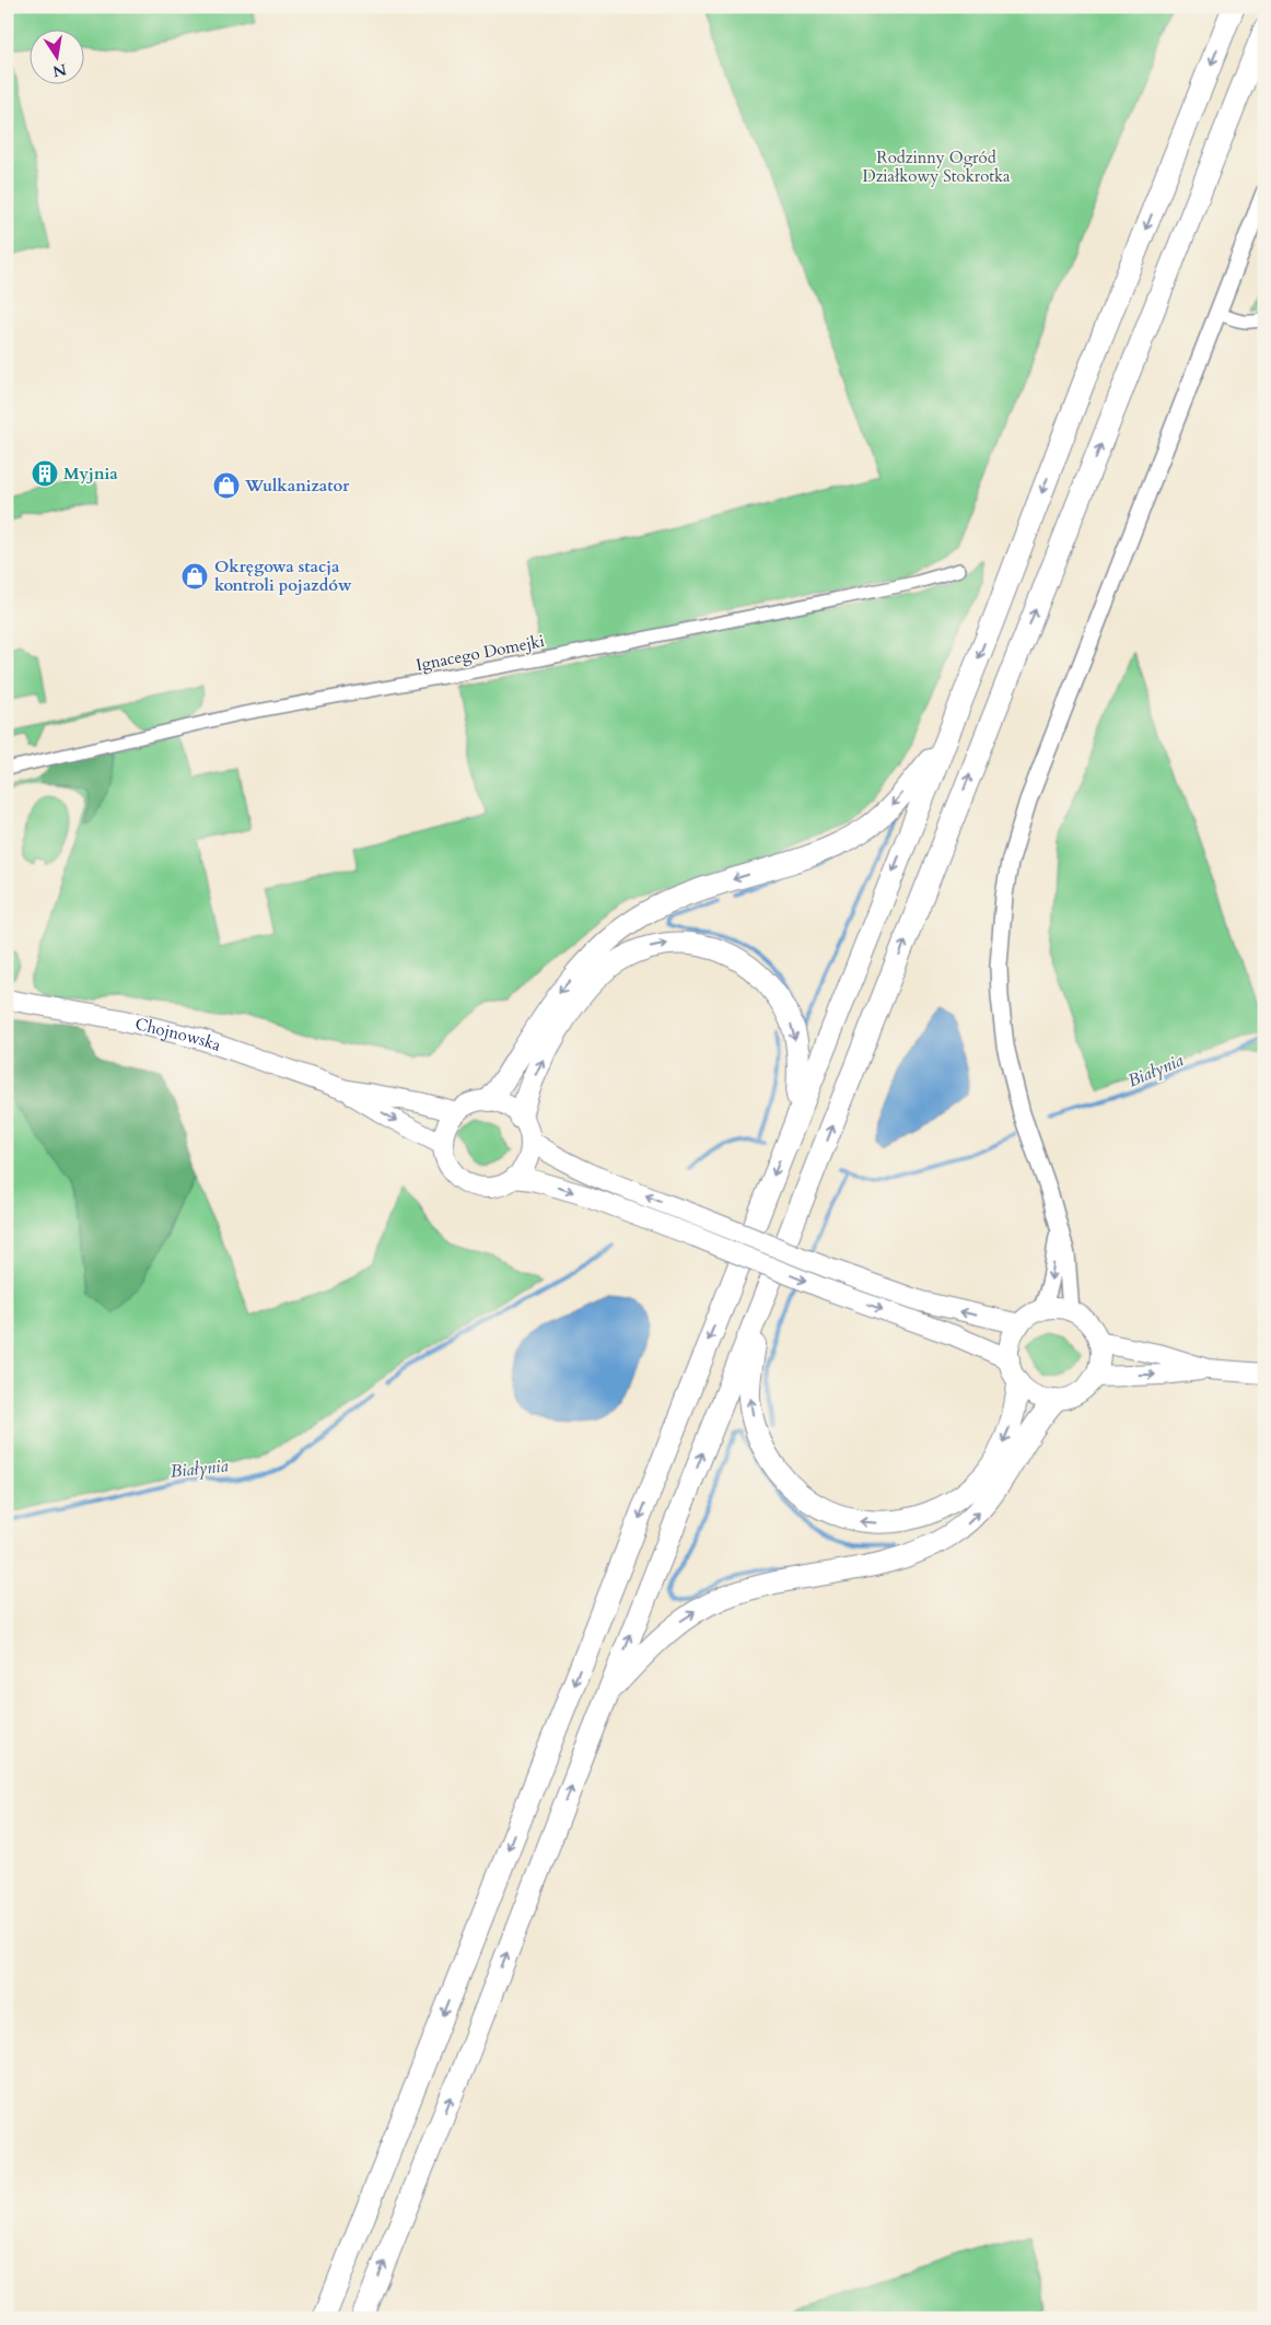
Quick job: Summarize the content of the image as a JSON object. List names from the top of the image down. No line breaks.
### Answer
{"streets":{"main road":["Chojnowska"],"street":["Ignacego Domejki"]},"water":["Białynia"],"parks":["Rodzinny Ogród Działkowy Stokrotka"],"places":{"building":["Myjnia"],"shop":["Wulkanizator","Okręgowa stacja kontroli pojazdów"]},"north":"bottom"}
